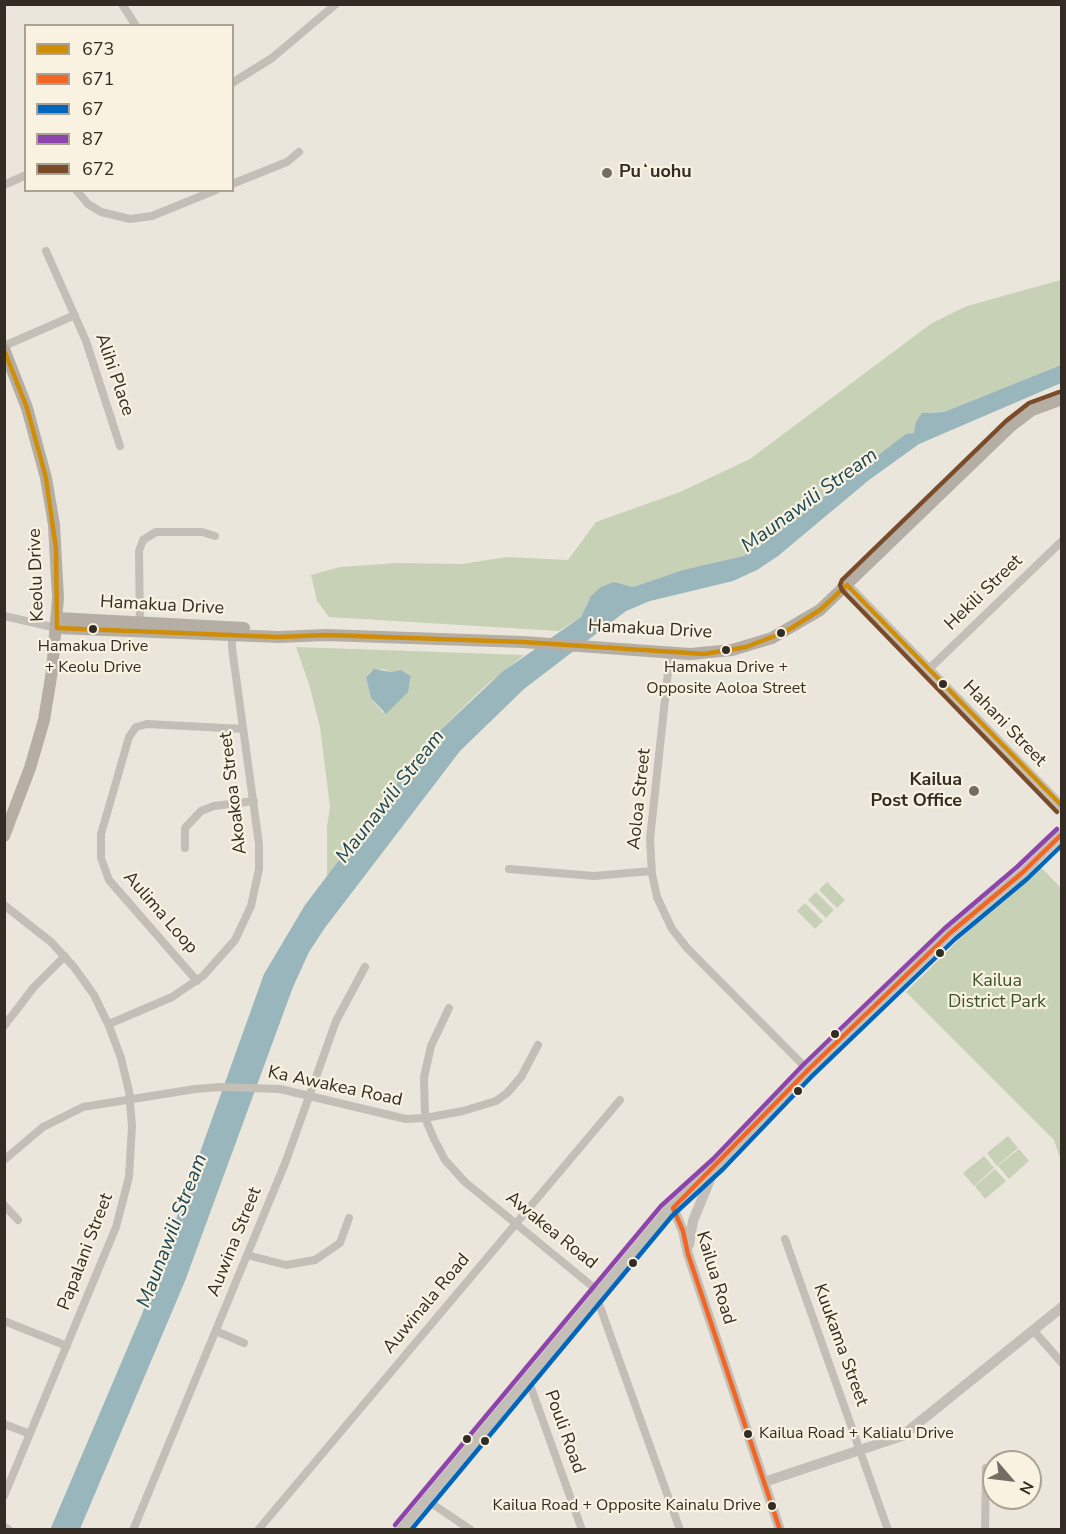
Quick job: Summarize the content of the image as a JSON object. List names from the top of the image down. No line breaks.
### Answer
{"streets":{"main road":["Keolu Drive","Hamakua Drive"],"street":["Alihi Place","Hekili Street","Hahani Street","Akoakoa Street","Aoloa Street","Aulima Loop","Ka Awakea Road","Awakea Road","Auwina Street","Papalani Street","Kailua Road","Auwinala Road","Kuukama Street","Pouli Road"]},"crossings":[["Keolu Drive","Hamakua Drive"],["Hekili Street","Hahani Street"],["Hamakua Drive","Hahani Street"],["Hamakua Drive","Akoakoa Street"],["Hamakua Drive","Aoloa Street"],["Akoakoa Street","Aulima Loop"],["Akoakoa Street","Papalani Street"],["Ka Awakea Road","Awakea Road"],["Ka Awakea Road","Auwina Street"],["Ka Awakea Road","Papalani Street"],["Awakea Road","Auwinala Road"]],"water":["Maunawili Stream"],"parks":["Kailua District Park"],"places":["Puʻuohu","Hamakua Drive + Keolu Drive","Hamakua Drive + Opposite Aoloa Street","Kailua Post Office","Kailua Road + Kalialu Drive","Kailua Road + Opposite Kainalu Drive"],"lines":["transit line 673","transit line 672","transit line 87","transit line 671","transit line 67"],"legend":["673","671","67","87","672"],"north":"bottom right"}
